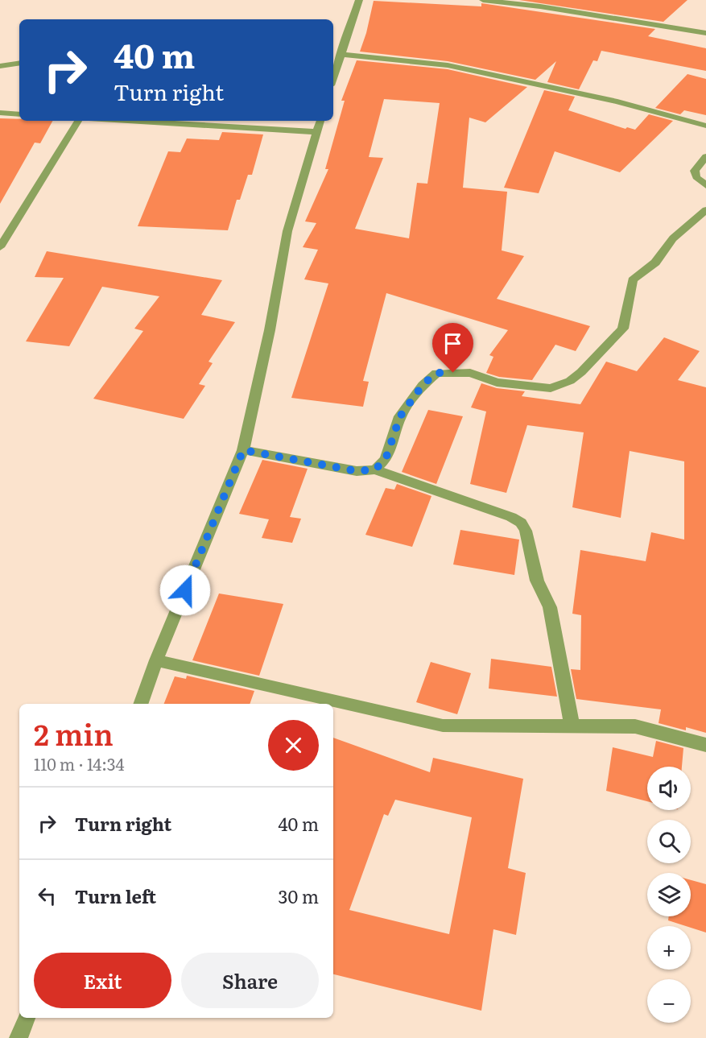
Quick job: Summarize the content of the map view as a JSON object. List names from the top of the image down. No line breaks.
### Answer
{"page":{"turn":["40 m","Turn right"],"heading":["2 min","110 m · 14:34"],"map_buttons":["+","−"],"list":[{"name":"Turn right","value":"40 m"},{"name":"Turn left","value":"30 m"}],"buttons":["Exit","Share"]}}
